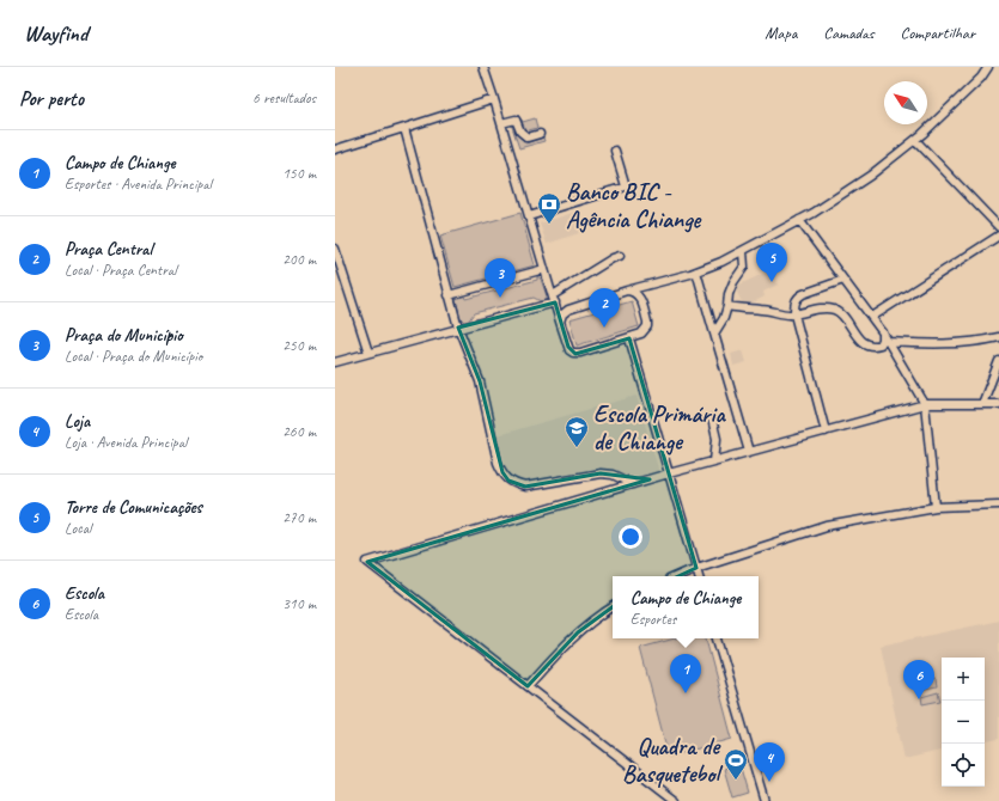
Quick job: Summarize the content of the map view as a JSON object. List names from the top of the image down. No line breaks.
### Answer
{"places":{"bank":["Banco BIC - Agência Chiange"],"school or university":["Escola Primária de Chiange"],"sports":["Quadra de Basquetebol"]},"north":"top left","page":{"header":"Wayfind","nav":["Mapa","Camadas","Compartilhar"],"heading":["Por perto","6 resultados"],"list":[{"mark":"1","name":"Campo de Chiange","note":"Esportes · Avenida Principal","value":"150 m"},{"mark":"2","name":"Praça Central","note":"Local · Praça Central","value":"200 m"},{"mark":"3","name":"Praça do Município","note":"Local · Praça do Município","value":"250 m"},{"mark":"4","name":"Loja","note":"Loja · Avenida Principal","value":"260 m"},{"mark":"5","name":"Torre de Comunicações","note":"Local","value":"270 m"},{"mark":"6","name":"Escola","note":"Escola","value":"310 m"}],"pins":["5","3","2","1","6","4"],"popup":["Campo de Chiange","Esportes"],"map_buttons":["+","−"]}}
